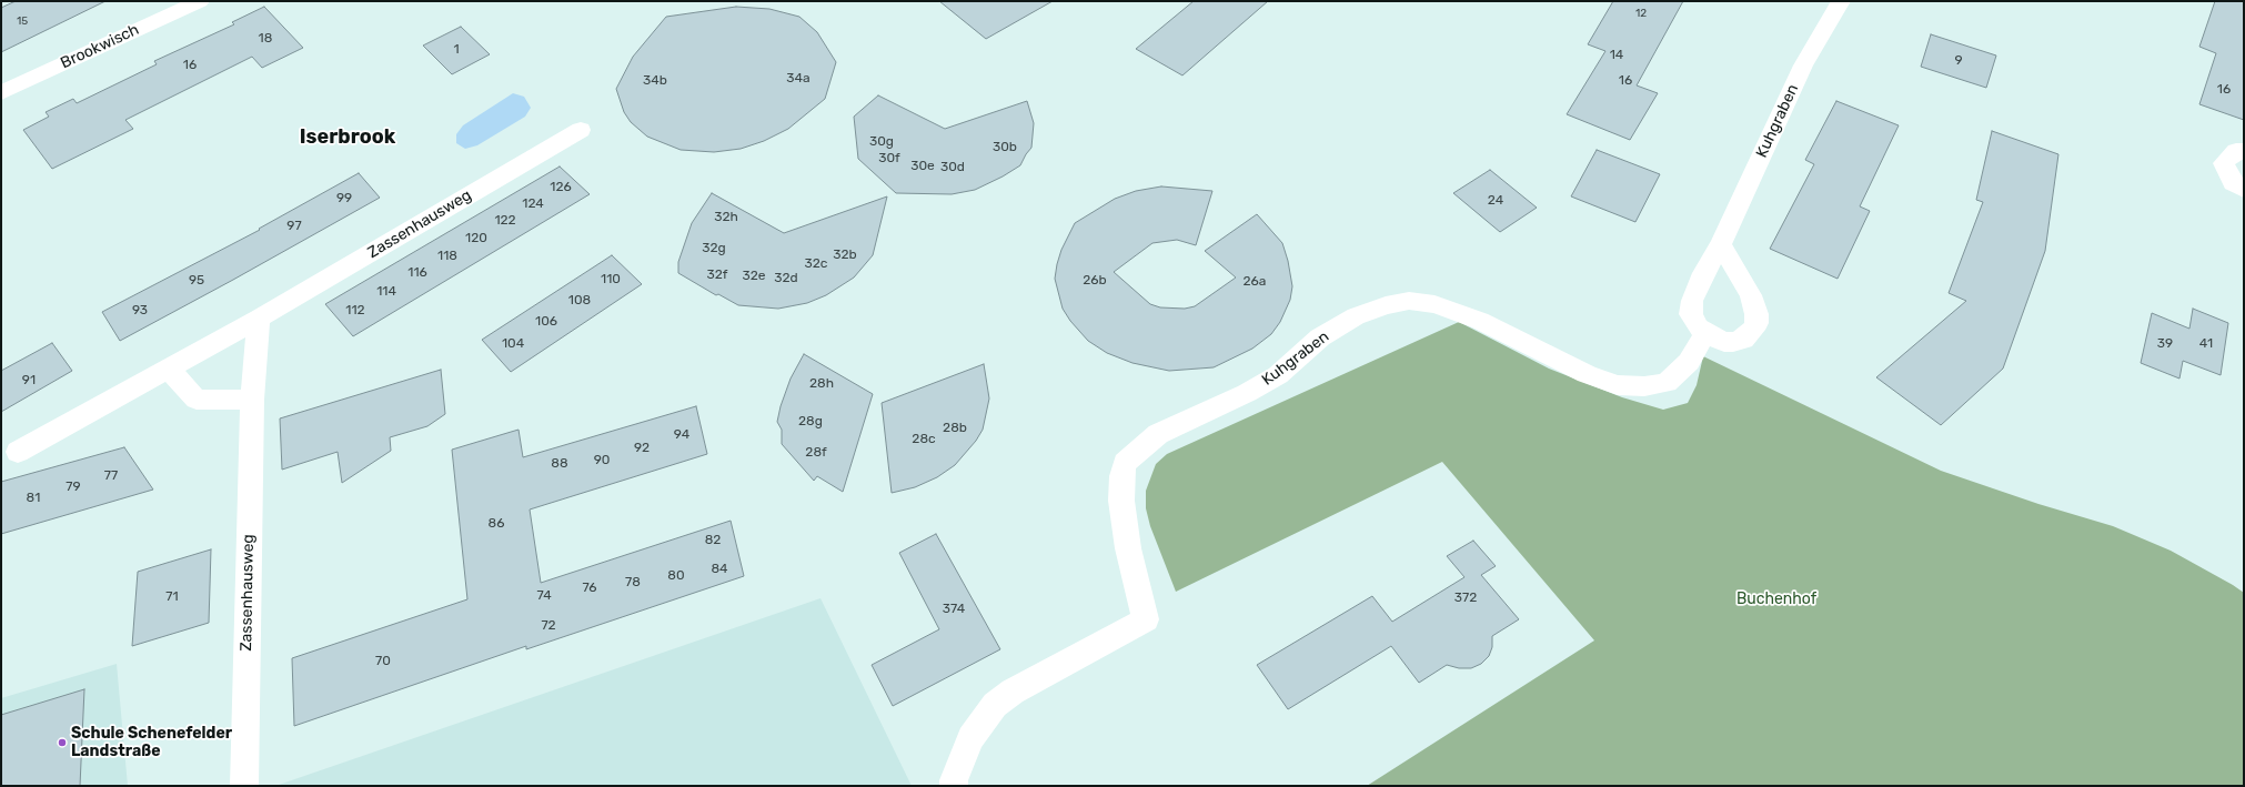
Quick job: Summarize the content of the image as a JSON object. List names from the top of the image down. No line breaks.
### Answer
{"streets":{"street":["Brookwisch","Kuhgraben","Zassenhausweg"]},"districts":["Iserbrook"],"parks":["Buchenhof"],"places":["Schule Schenefelder Landstraße"],"house_numbers":["12","15","18","1","14","9","16","34a","34b","16","16","30g","30b","30f","30e","30d","126","99","24","124","32h","122","97","120","32g","32b","118","32c","116","32f","32e","32d","110","95","26b","26a","114","108","93","112","106","104","39","41","91","28h","28g","28b","94","28c","92","28f","90","88","77","79","81","86","82","84","80","78","76","74","71","372","374","72","70"]}
